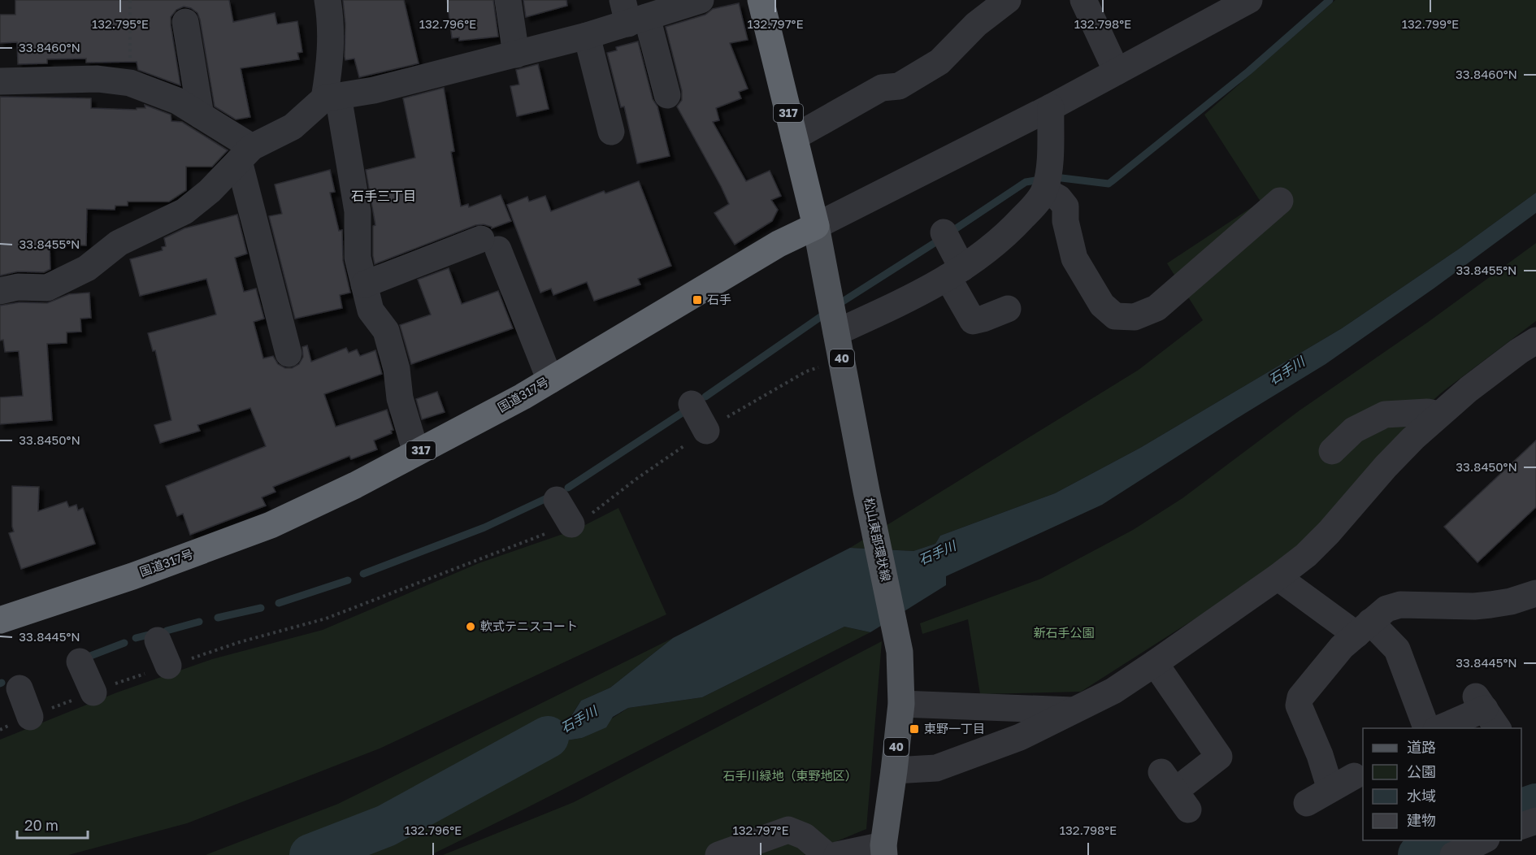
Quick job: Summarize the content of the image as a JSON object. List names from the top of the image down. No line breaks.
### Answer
{"streets":{"highway":["317","国道317号"],"main road":["40","松山東部環状線"]},"crossings":[["317","国道317号"],["317","松山東部環状線"],["国道317号","松山東部環状線"]],"districts":["石手三丁目"],"water":["石手川"],"parks":["新石手公園","石手川緑地（東野地区）"],"places":{"transit":["石手","東野一丁目"],"other":["軟式テニスコート"]},"legend":["道路","公園","水域","建物"],"scale_bar":"20 m","coordinates":["132.795°E","132.796°E","132.797°E","132.798°E","132.799°E","33.8460°N","33.8455°N","33.8450°N","33.8445°N"]}
